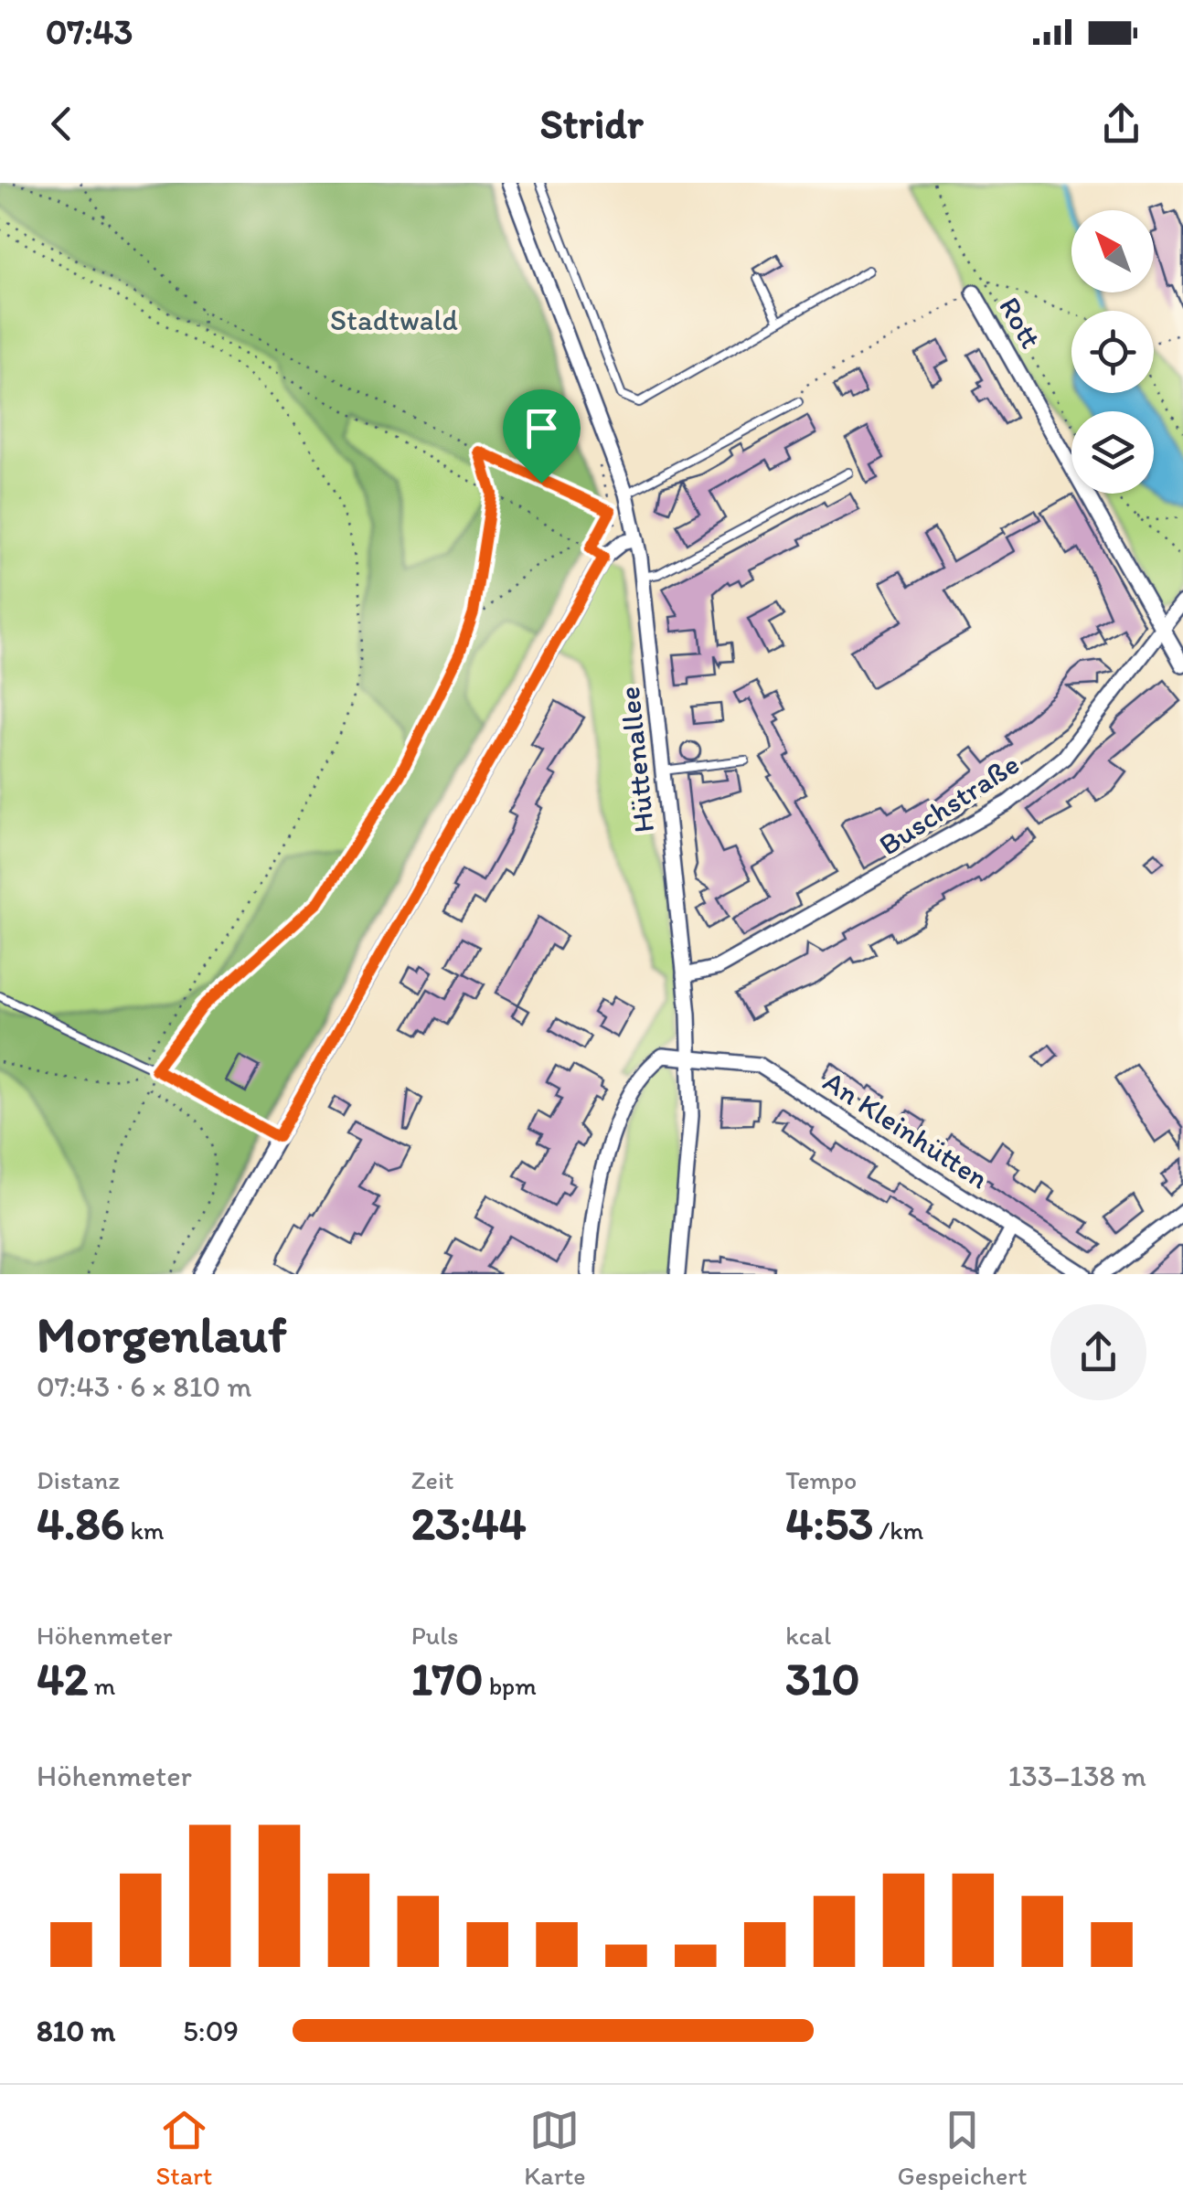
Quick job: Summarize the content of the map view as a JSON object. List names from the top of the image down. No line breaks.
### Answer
{"streets":{"street":["Rott","Hüttenallee","Buschstraße","An Kleinhütten"]},"crossings":[["Rott","Buschstraße"],["Hüttenallee","Buschstraße"],["Hüttenallee","An Kleinhütten"]],"parks":["Stadtwald"],"north":"top left","page":{"status":"07:43","header":"Stridr","heading":["Morgenlauf","07:43 · 6 × 810 m"],"stats":[["Distanz","4.86 km"],["Zeit","23:44"],["Tempo","4:53 /km"],["Höhenmeter","42 m"],["Puls","170 bpm"],["kcal","310"]],"chart":["Höhenmeter","133–138 m"],"list":[{"name":"810 m","note":"5:09"}],"tabs":["Start","Karte","Gespeichert"]}}
